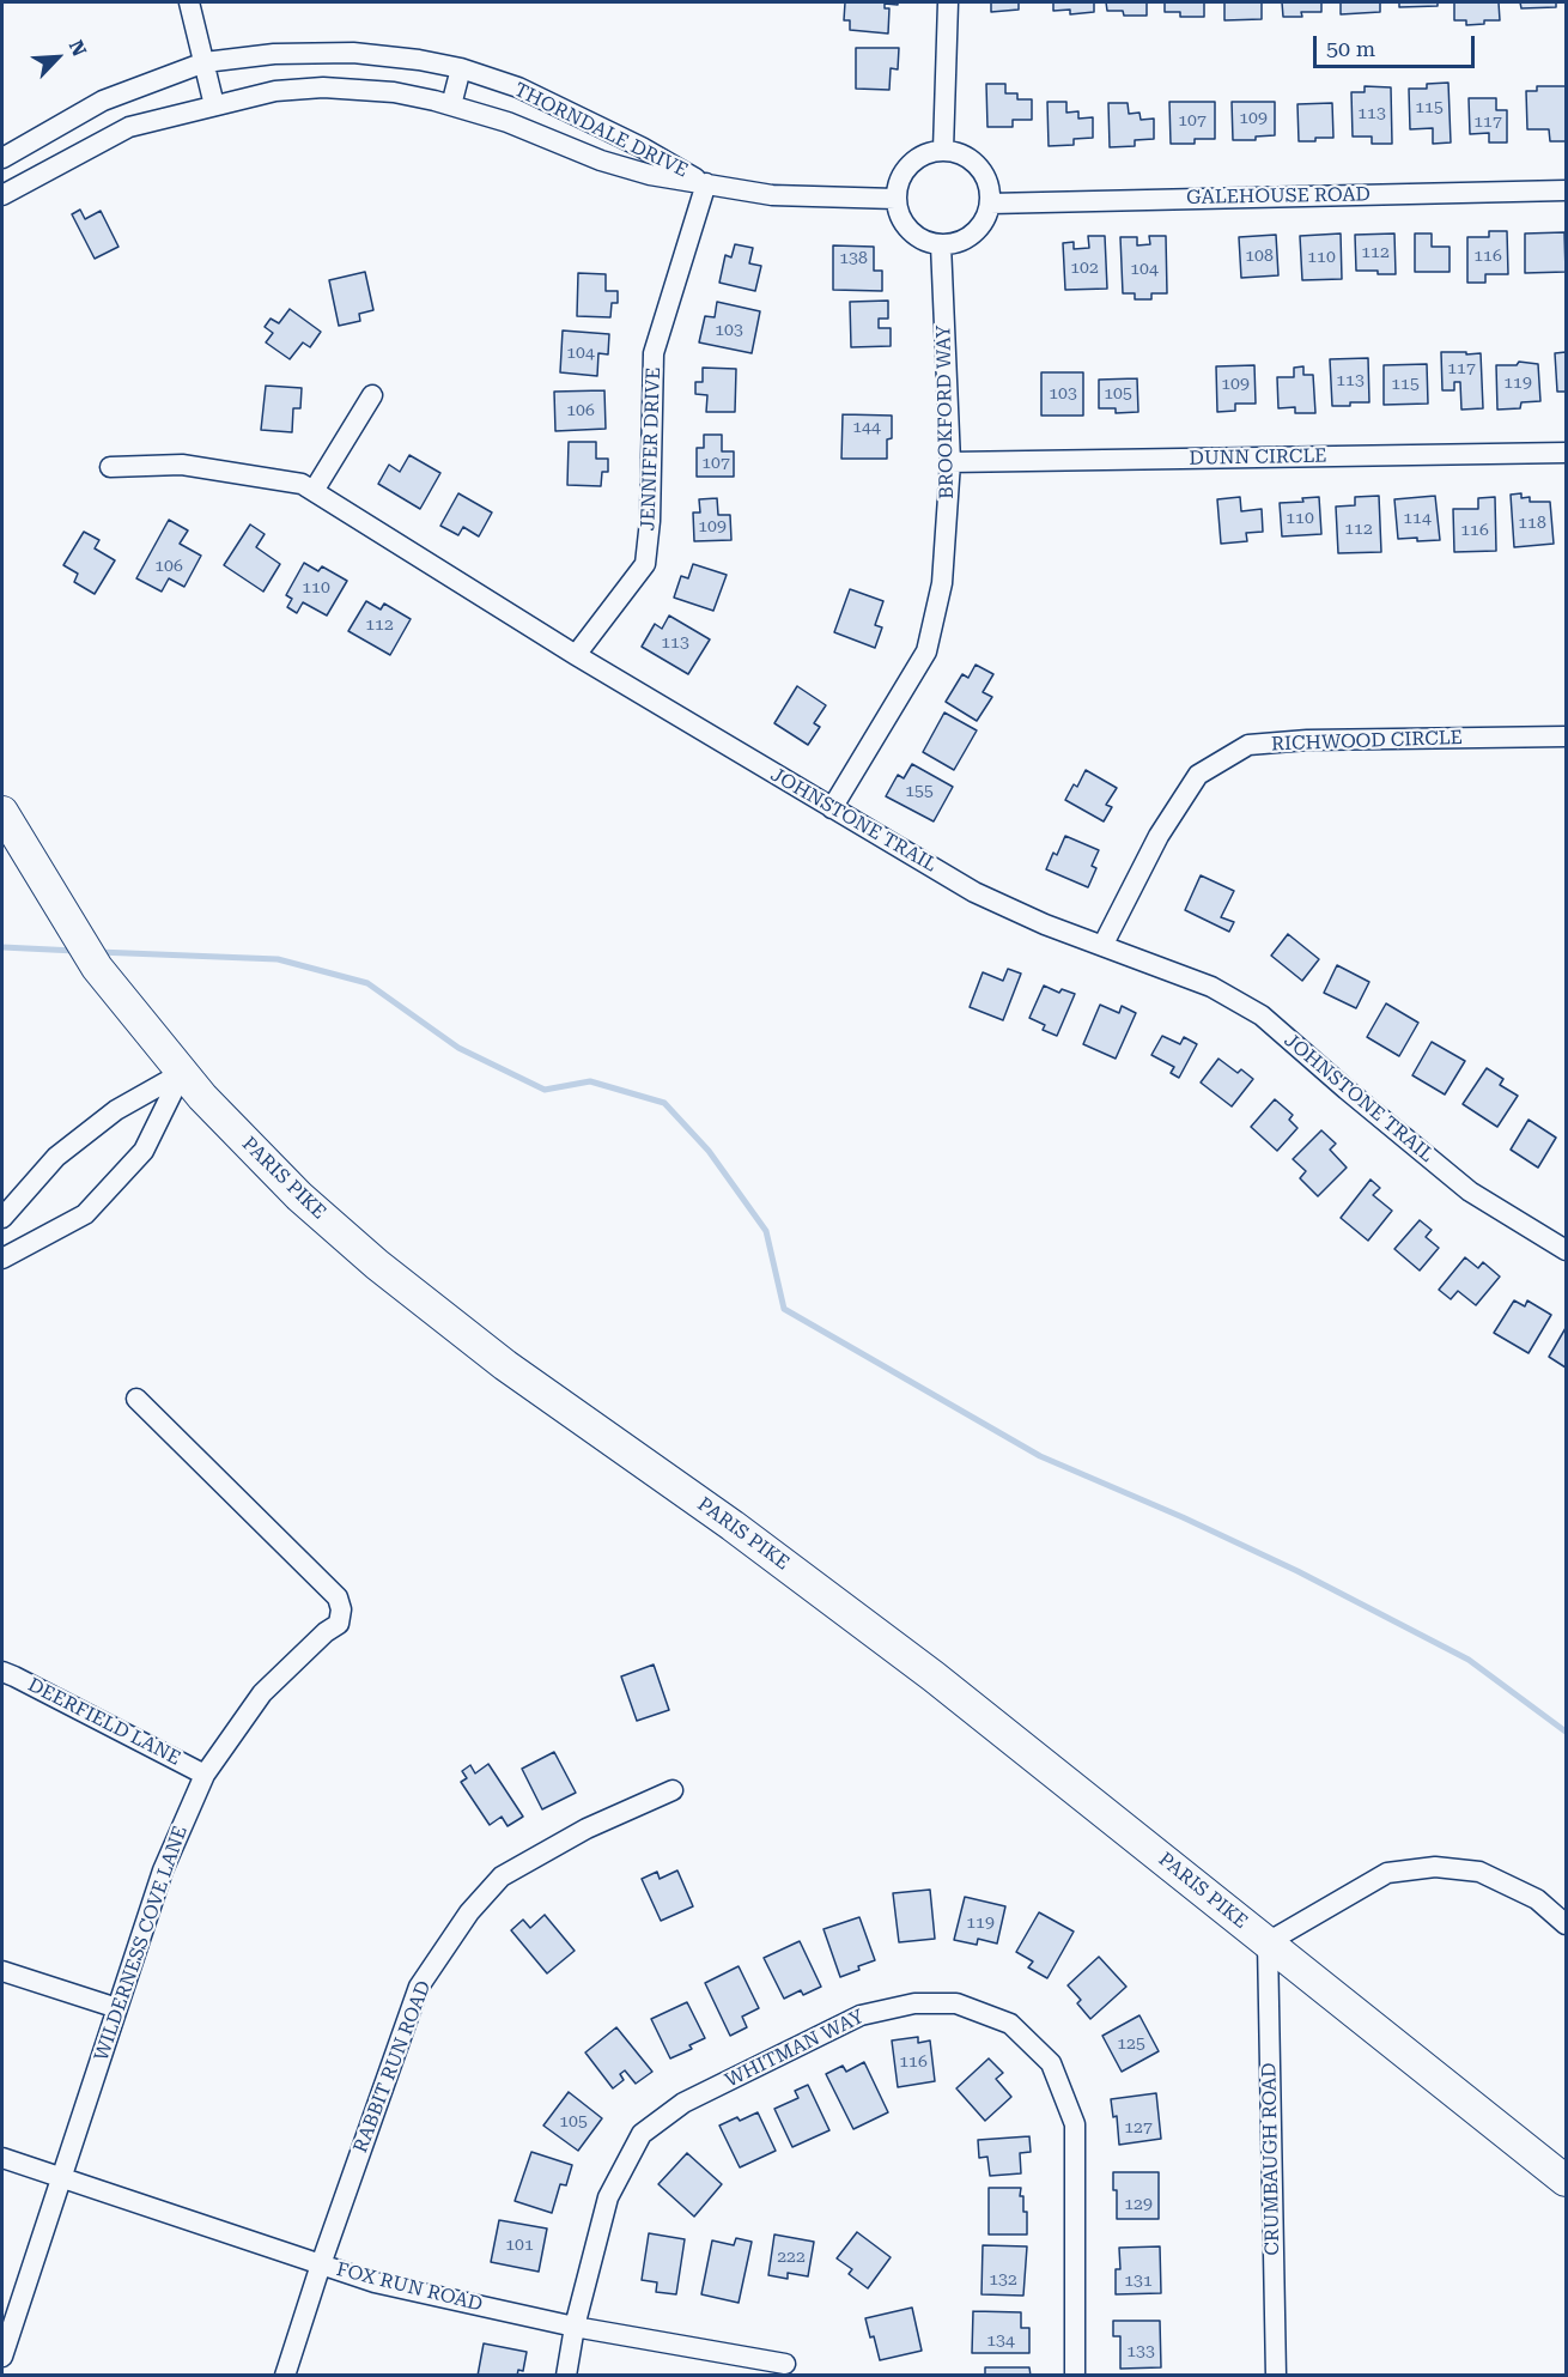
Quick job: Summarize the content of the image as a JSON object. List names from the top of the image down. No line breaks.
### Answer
{"streets":{"main road":["PARIS PIKE"],"street":["THORNDALE DRIVE","GALEHOUSE ROAD","BROOKFORD WAY","JENNIFER DRIVE","DUNN CIRCLE","RICHWOOD CIRCLE","JOHNSTONE TRAIL","DEERFIELD LANE","WILDERNESS COVE LANE","WHITMAN WAY","RABBIT RUN ROAD","CRUMBAUGH ROAD","FOX RUN ROAD"]},"crossings":[["THORNDALE DRIVE","GALEHOUSE ROAD"],["THORNDALE DRIVE","BROOKFORD WAY"],["THORNDALE DRIVE","JENNIFER DRIVE"],["GALEHOUSE ROAD","BROOKFORD WAY"],["BROOKFORD WAY","DUNN CIRCLE"],["BROOKFORD WAY","JOHNSTONE TRAIL"],["JENNIFER DRIVE","JOHNSTONE TRAIL"],["RICHWOOD CIRCLE","JOHNSTONE TRAIL"],["PARIS PIKE","CRUMBAUGH ROAD"],["DEERFIELD LANE","WILDERNESS COVE LANE"],["WILDERNESS COVE LANE","FOX RUN ROAD"],["WHITMAN WAY","FOX RUN ROAD"],["RABBIT RUN ROAD","FOX RUN ROAD"]],"house_numbers":["115","113","109","107","117","112","108","116","110","138","102","104","103","104","117","113","119","109","115","103","105","106","144","107","110","114","118","109","112","116","106","110","112","113","155","119","125","116","105","127","129","101","222","132","131","134","133"],"scale_bar":"50 m","north":"top right"}
